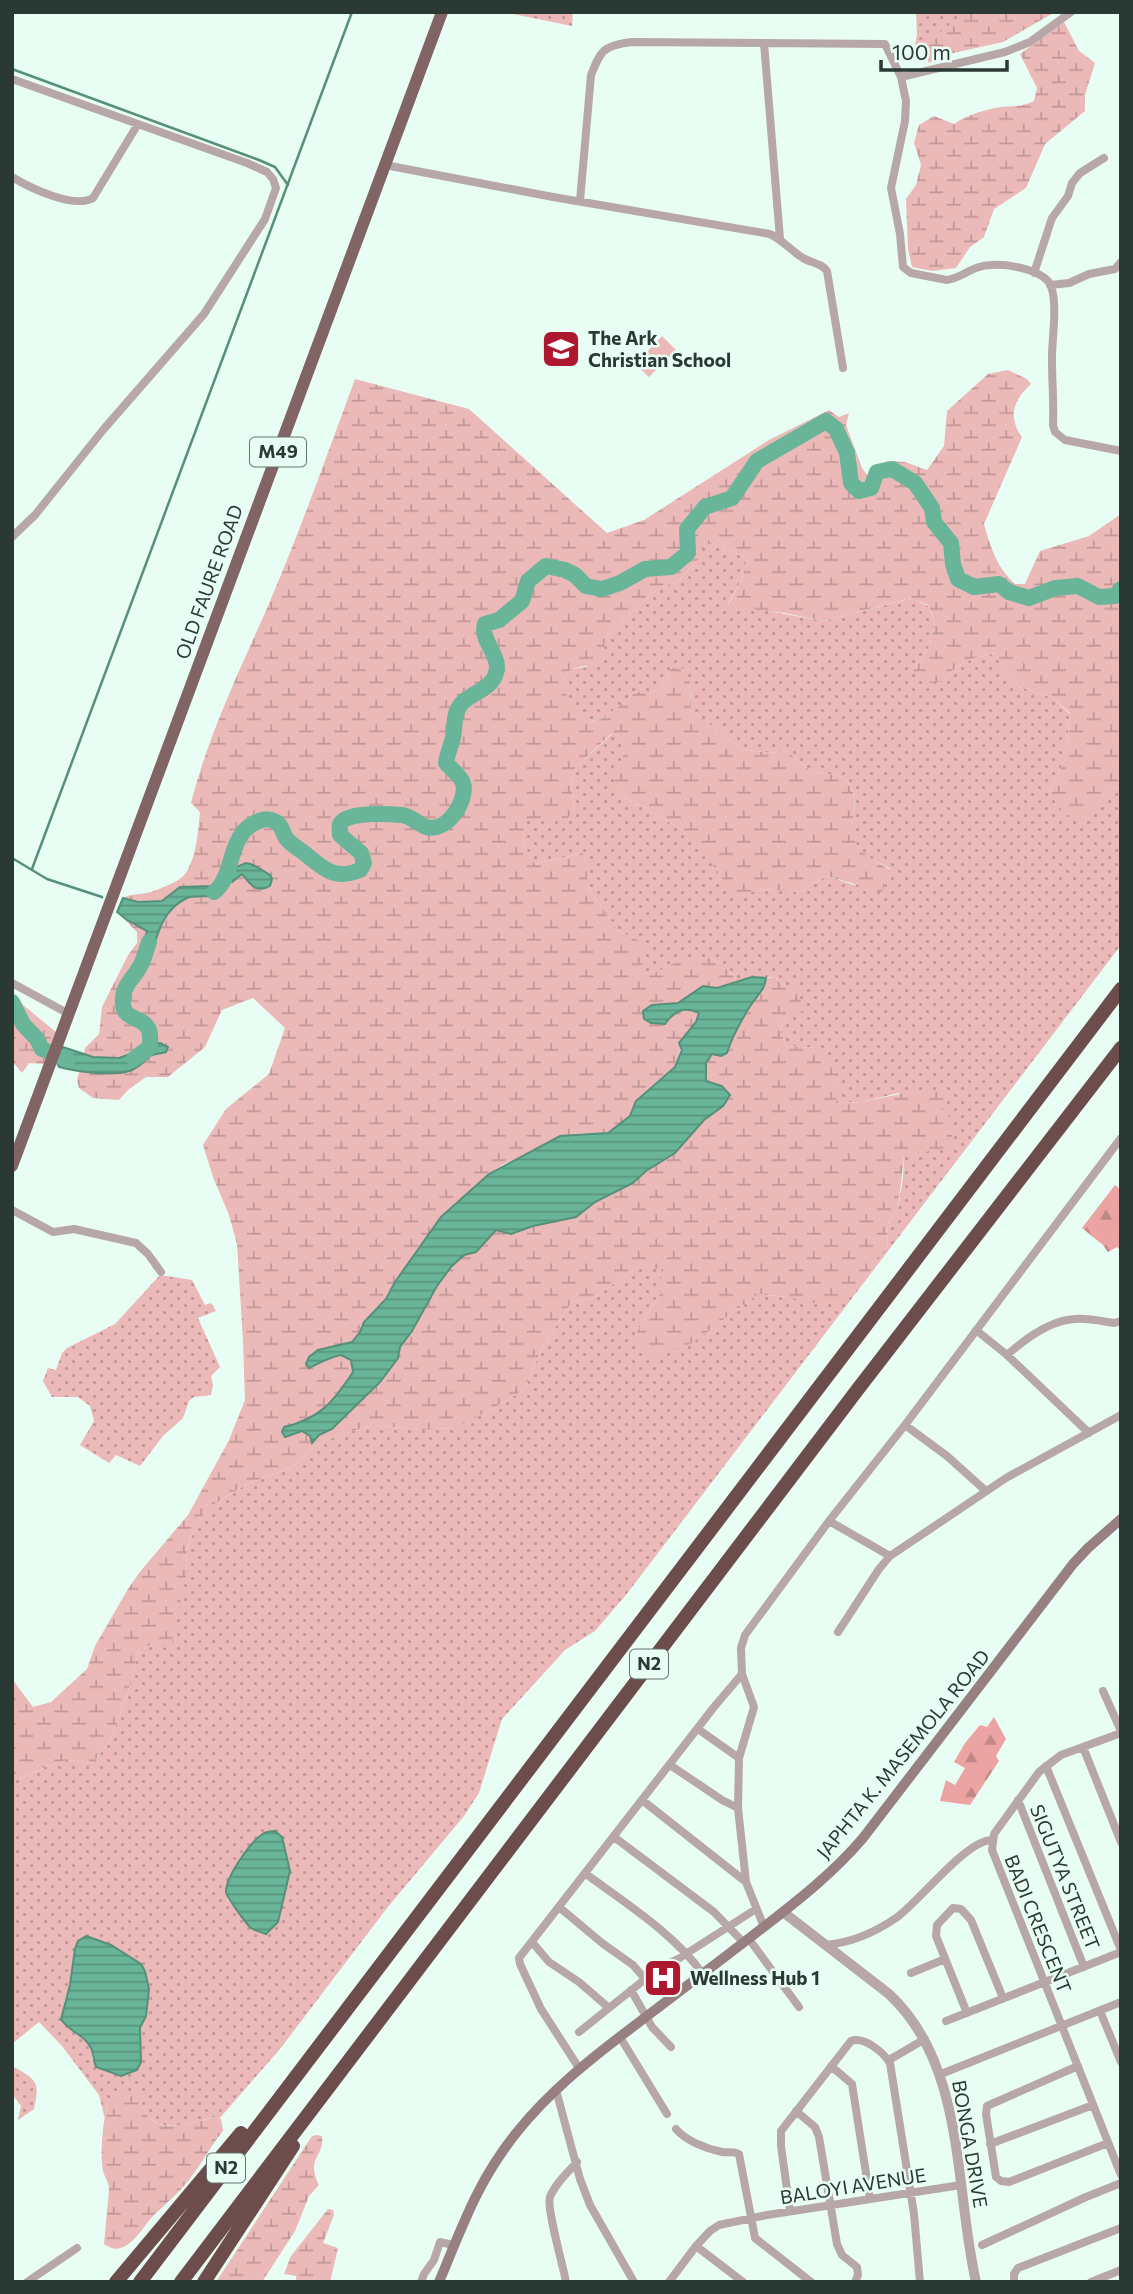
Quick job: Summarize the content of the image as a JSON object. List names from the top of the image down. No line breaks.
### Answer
{"streets":{"highway":["N2"],"main road":["M49","OLD FAURE ROAD","JAPHTA K. MASEMOLA ROAD"],"street":["SIGUTYA STREET","BADI CRESCENT","BONGA DRIVE","BALOYI AVENUE"]},"crossings":[["JAPHTA K. MASEMOLA ROAD","BONGA DRIVE"],["SIGUTYA STREET","BADI CRESCENT"],["BONGA DRIVE","BALOYI AVENUE"]],"places":{"school or university":["The Ark Christian School"],"hospital":["Wellness Hub 1"]},"scale_bar":"100 m"}
